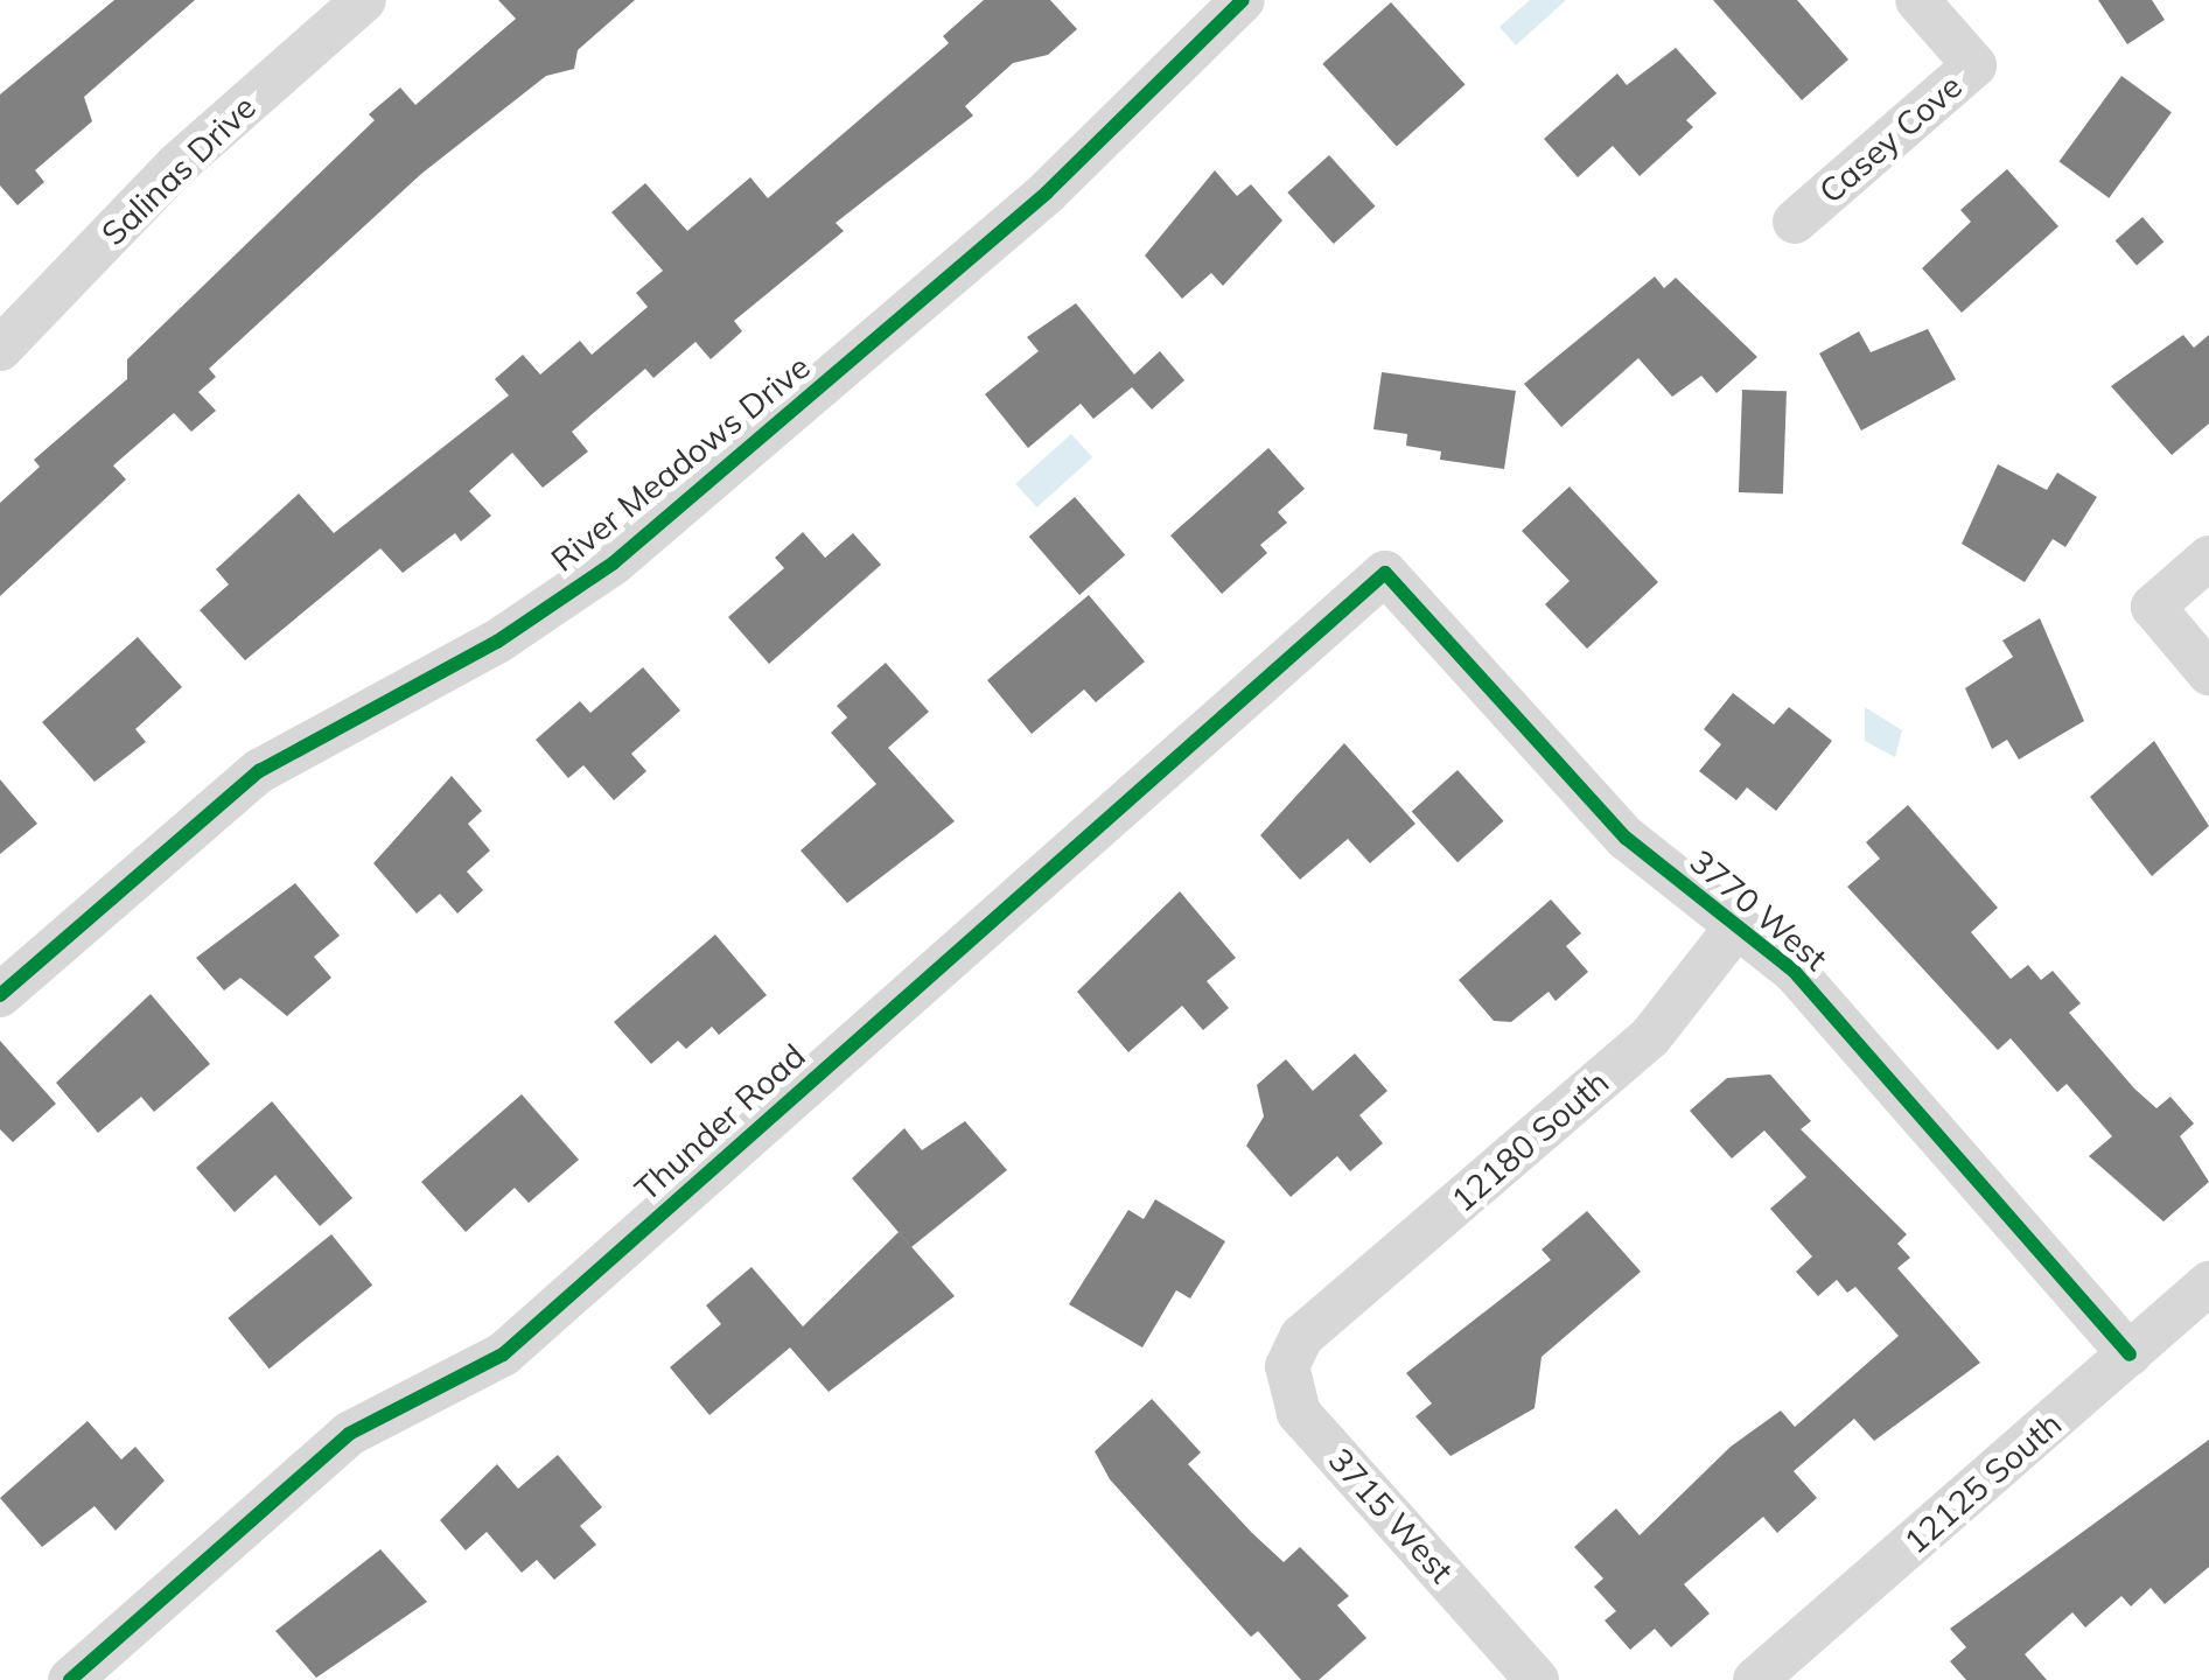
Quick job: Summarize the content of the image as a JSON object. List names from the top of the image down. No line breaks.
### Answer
{"streets":{"street":["Casey Cove","Salinas Drive","River Meadows Drive","3770 West","Thunder Road","12180 South","12125 South","3715 West"]},"crossings":[["3770 West","Thunder Road"],["3770 West","12180 South"],["3770 West","12125 South"],["12180 South","3715 West"]]}
